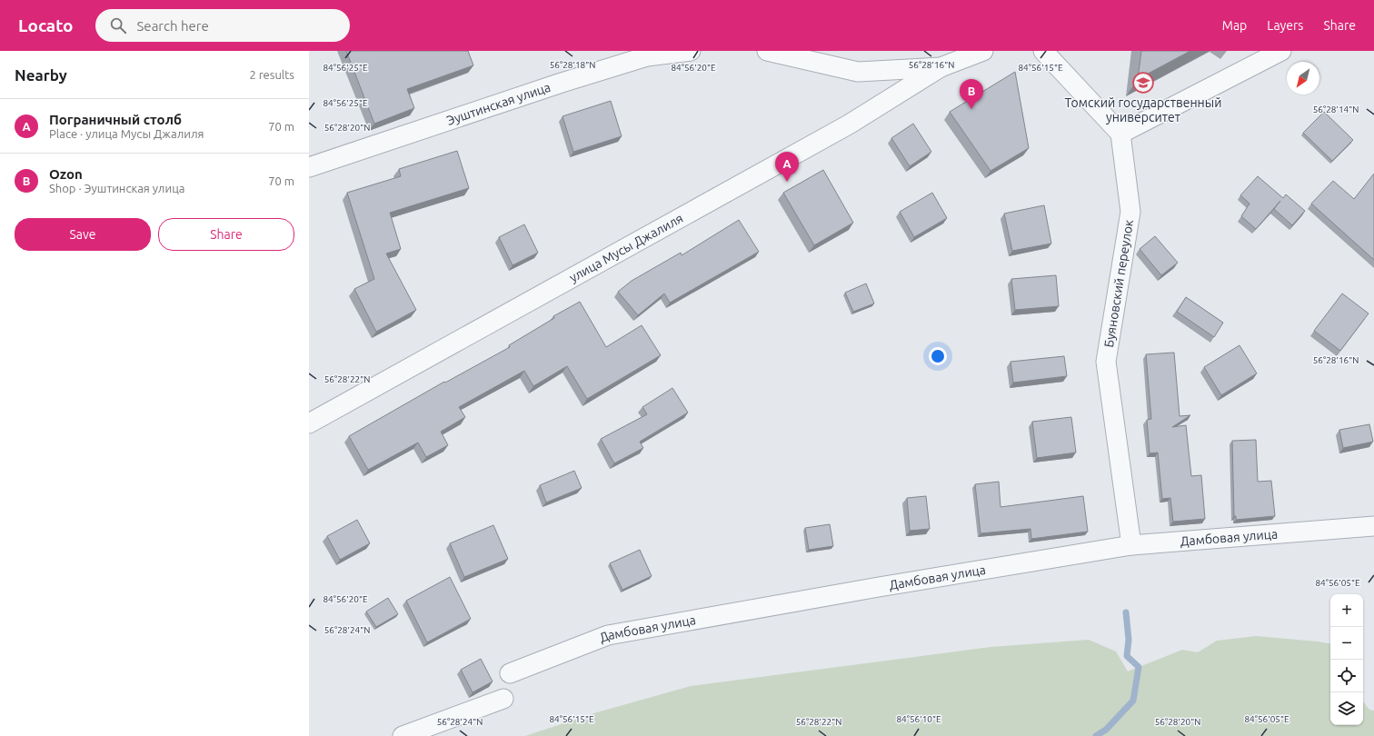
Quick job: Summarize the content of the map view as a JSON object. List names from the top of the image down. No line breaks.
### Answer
{"streets":{"street":["Эуштинская улица","улица Мусы Джалиля","Буяновский переулок","Дамбовая улица"]},"crossings":[["Буяновский переулок","Дамбовая улица"]],"places":{"school or university":["Томский государственный университет"]},"north":"bottom left","page":{"header":"Locato","search":"Search here","nav":["Map","Layers","Share"],"heading":["Nearby","2 results"],"pins":["B","A"],"list":[{"mark":"A","name":"Пограничный столб","note":"Place · улица Мусы Джалиля","value":"70 m"},{"mark":"B","name":"Ozon","note":"Shop · Эуштинская улица","value":"70 m"}],"buttons":["Save","Share"],"map_buttons":["+","−"]},"coordinates":["56°28'18\"N","56°28'16\"N","84°56'25\"E","84°56'20\"E","84°56'15\"E","56°28'14\"N","56°28'20\"N","56°28'22\"N","84°56'05\"E","56°28'24\"N","84°56'10\"E"]}
